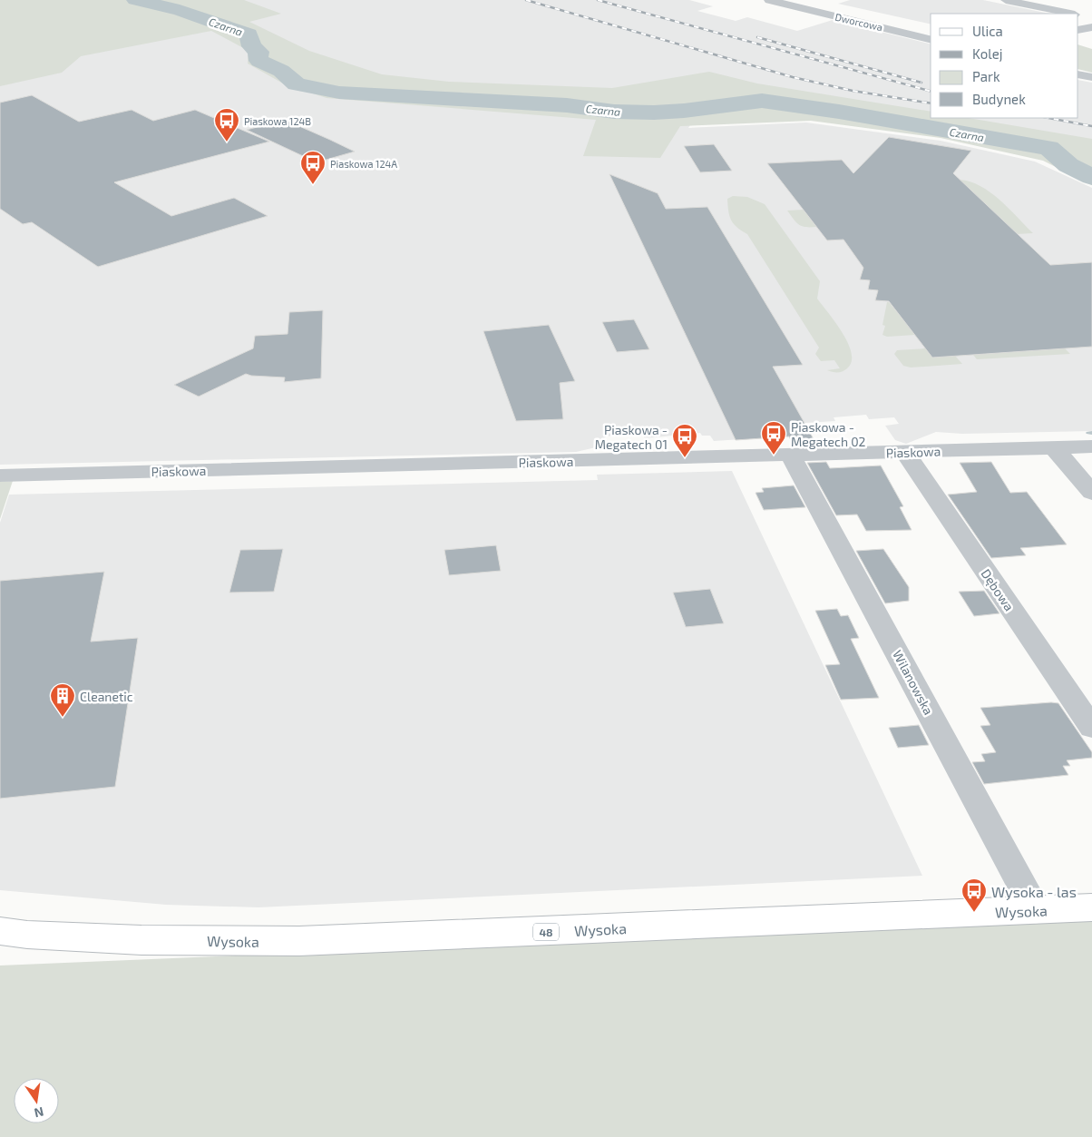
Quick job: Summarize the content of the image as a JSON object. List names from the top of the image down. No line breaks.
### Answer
{"streets":{"main road":["Wysoka","48"],"street":["Dworcowa","Piaskowa","Dębowa","Wilanowska"]},"crossings":[["Piaskowa","Dębowa"],["Piaskowa","Wilanowska"],["Wilanowska","Wysoka"]],"water":["Czarna"],"places":{"bus stop":["Piaskowa 124B","Piaskowa 124A","Piaskowa - Megatech 02","Piaskowa - Megatech 01","Wysoka - las"],"building":["Cleanetic"]},"legend":["Ulica","Kolej","Park","Budynek"],"north":"bottom"}
